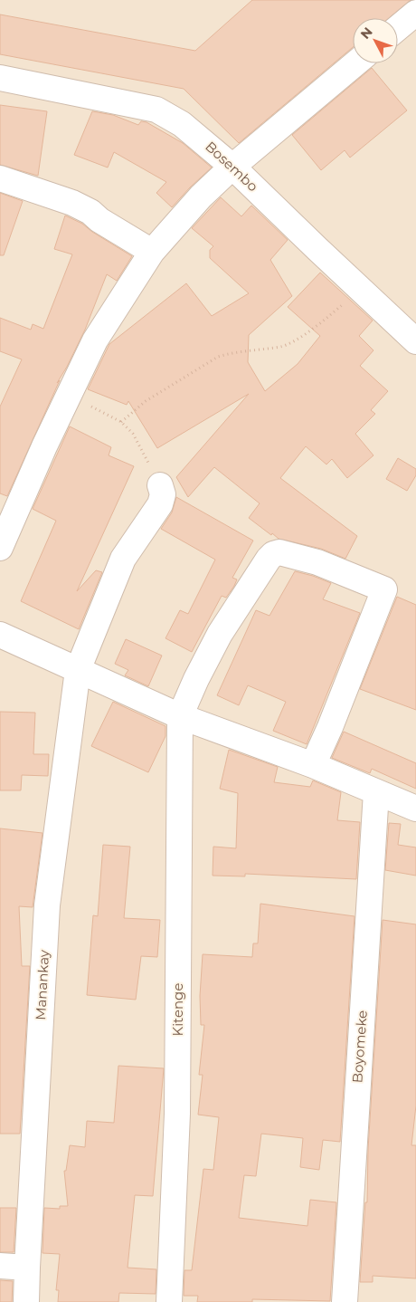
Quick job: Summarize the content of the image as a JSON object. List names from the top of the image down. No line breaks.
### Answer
{"streets":{"street":["Bosembo","Manankay","Kitenge","Boyomeke"]},"north":"top left"}
